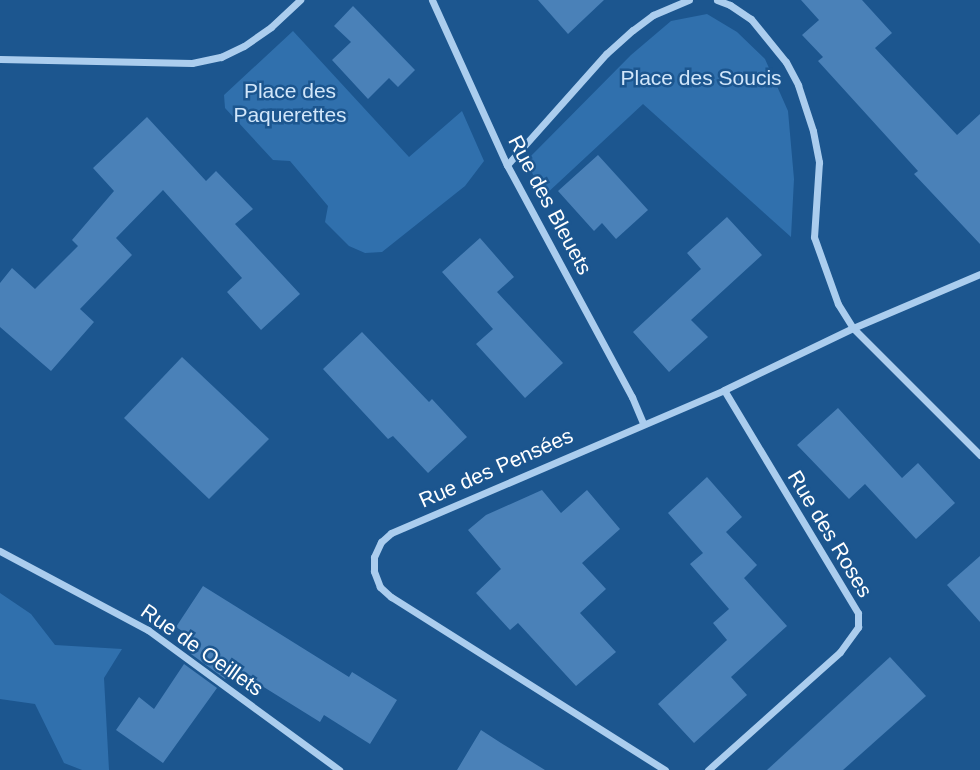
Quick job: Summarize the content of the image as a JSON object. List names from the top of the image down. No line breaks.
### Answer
{"streets":{"street":["Rue des Bleuets","Rue des Pensées","Rue des Roses","Rue de Oeillets"]},"crossings":[["Rue des Bleuets","Rue des Pensées"],["Rue des Pensées","Rue des Roses"]],"parks":["Place des Soucis","Place des Paquerettes"]}
